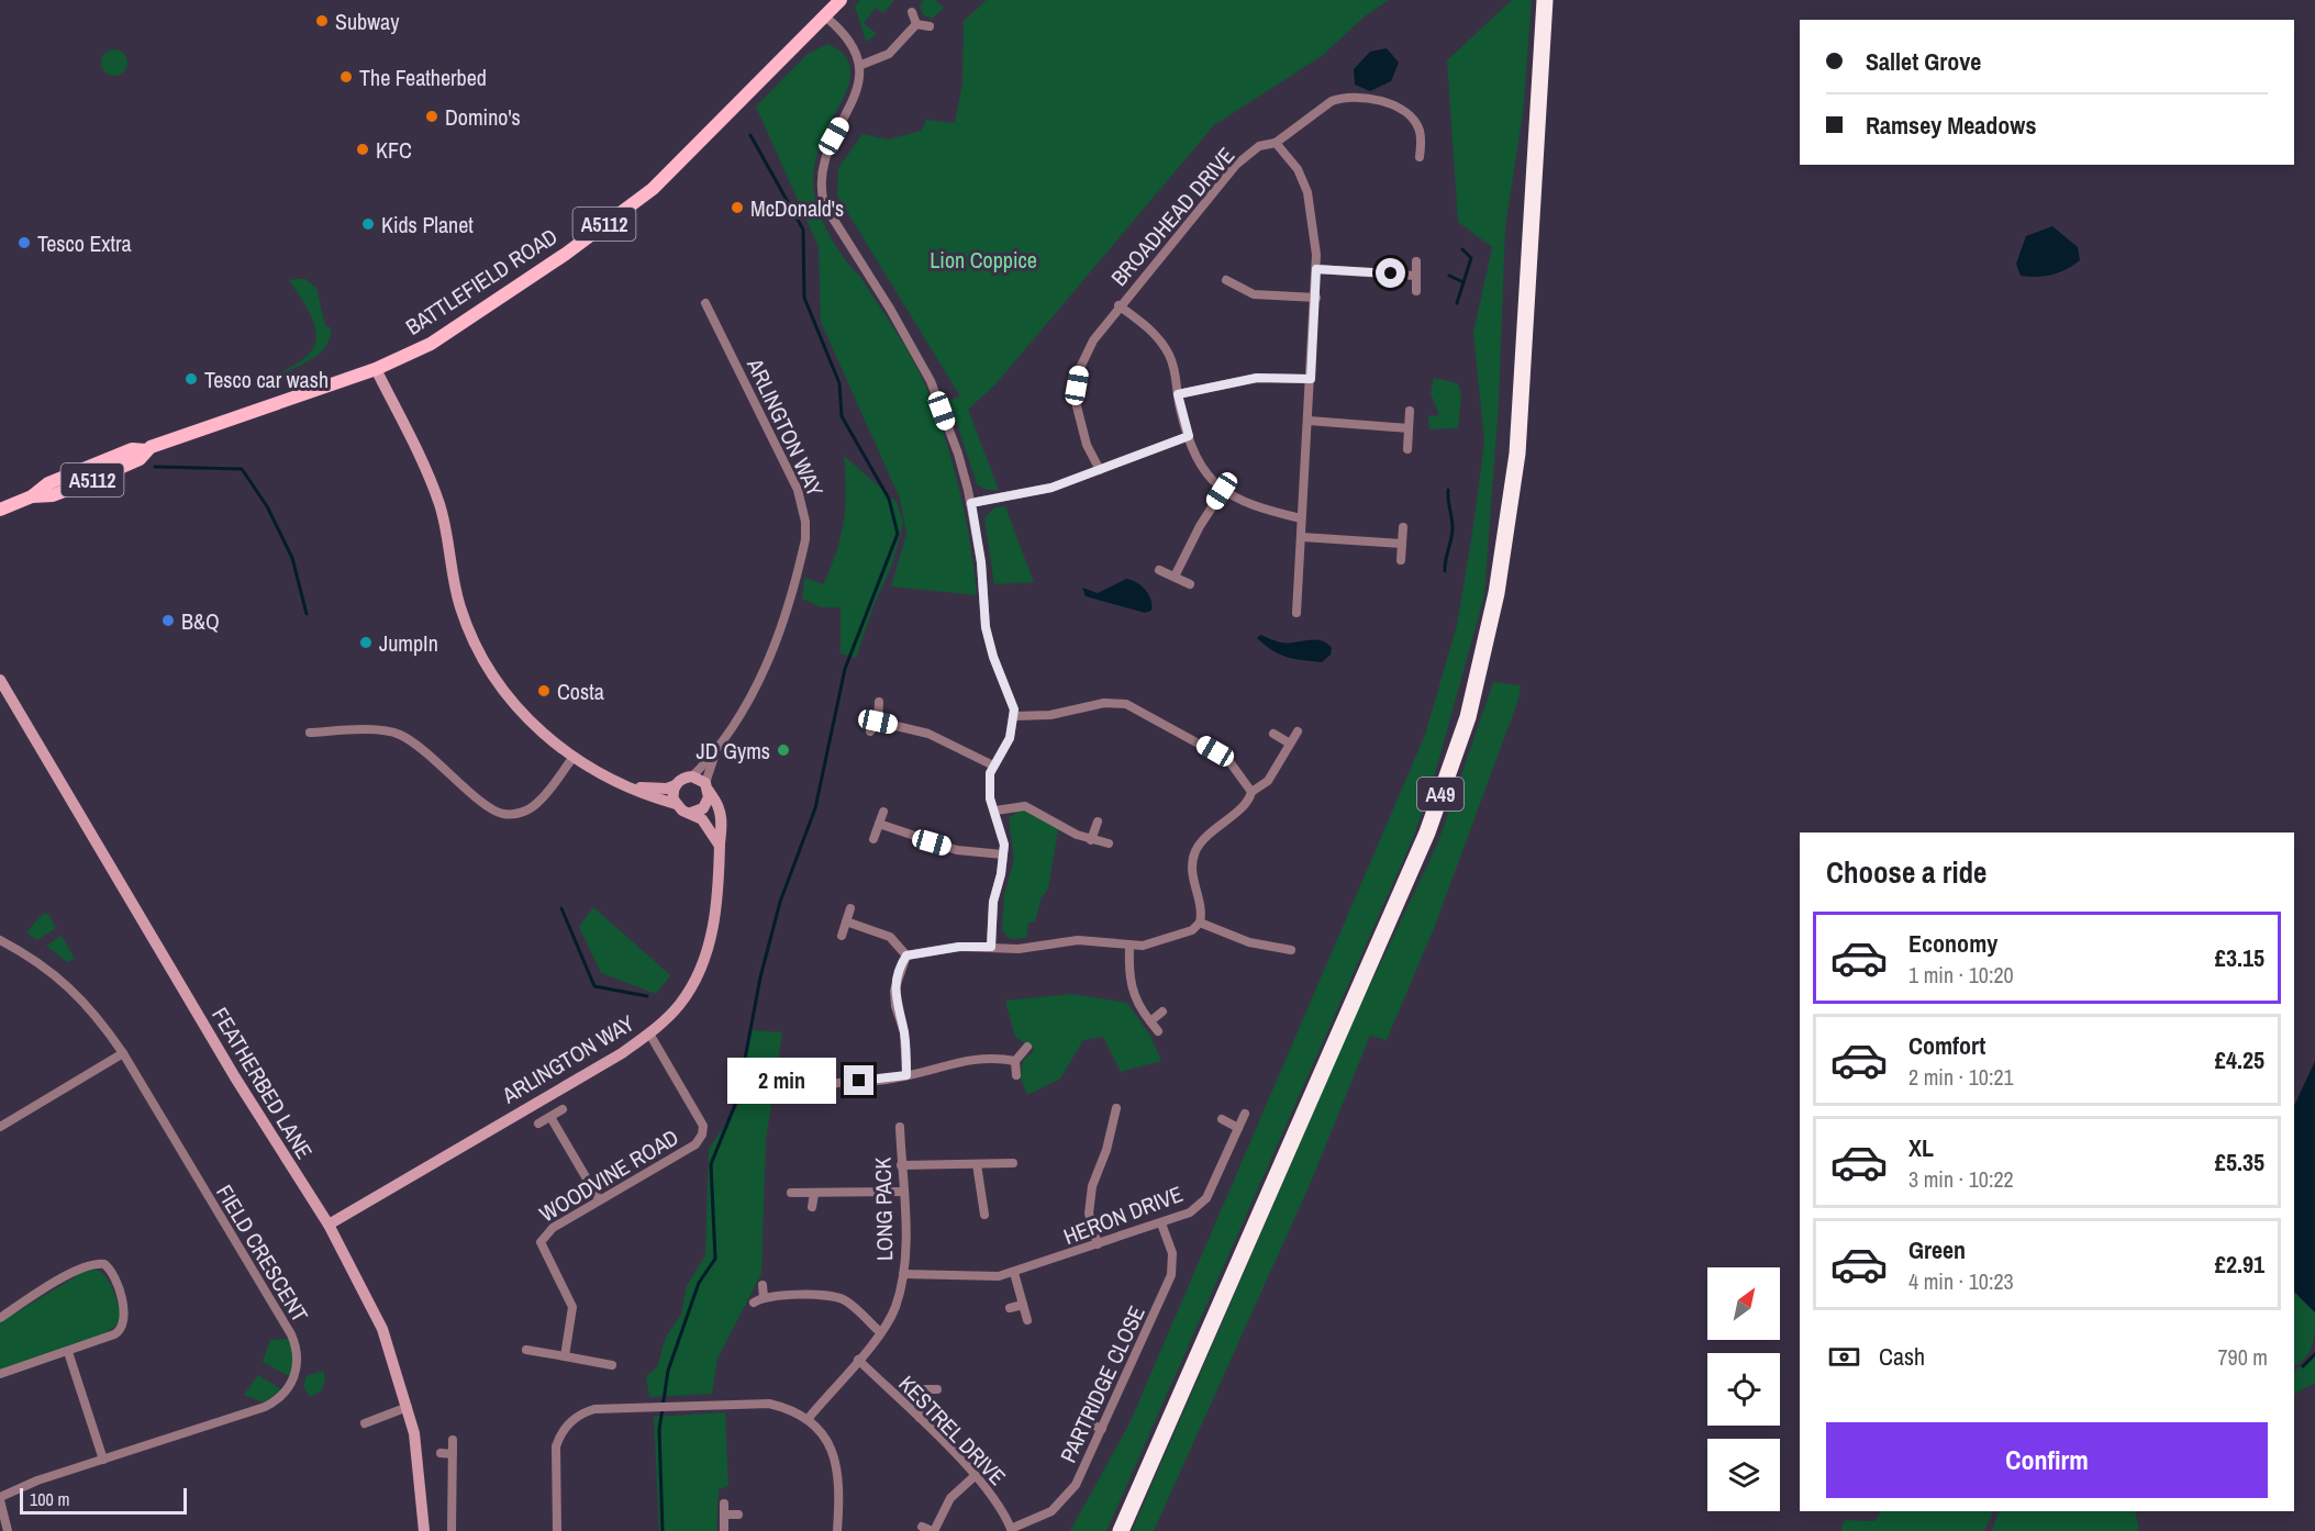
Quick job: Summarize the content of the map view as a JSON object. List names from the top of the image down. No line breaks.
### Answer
{"streets":{"highway":["A49"],"main road":["A5112","BATTLEFIELD ROAD"],"street":["BROADHEAD DRIVE","ARLINGTON WAY","FEATHERBED LANE","WOODVINE ROAD","LONG PACK","HERON DRIVE","FIELD CRESCENT","PARTRIDGE CLOSE","KESTREL DRIVE"]},"crossings":[["BATTLEFIELD ROAD","ARLINGTON WAY"],["ARLINGTON WAY","FEATHERBED LANE"],["ARLINGTON WAY","WOODVINE ROAD"],["LONG PACK","HERON DRIVE"],["LONG PACK","KESTREL DRIVE"],["HERON DRIVE","PARTRIDGE CLOSE"],["PARTRIDGE CLOSE","KESTREL DRIVE"]],"parks":["Lion Coppice"],"places":["Subway","The Featherbed","Domino's","KFC","McDonald's","Kids Planet","Tesco Extra","Tesco car wash","B&Q","JumpIn","Costa","JD Gyms"],"scale_bar":"100 m","north":"top right","page":{"banner":["Sallet Grove","Ramsey Meadows"],"heading":"Choose a ride","list":[{"name":"Economy","note":"1 min · 10:20","value":"£3.15"},{"name":"Comfort","note":"2 min · 10:21","value":"£4.25"},{"name":"XL","note":"3 min · 10:22","value":"£5.35"},{"name":"Green","note":"4 min · 10:23","value":"£2.91"}],"bubble":"2 min","pay":["Cash","790 m"],"buttons":"Confirm","scale":"100 m"}}
